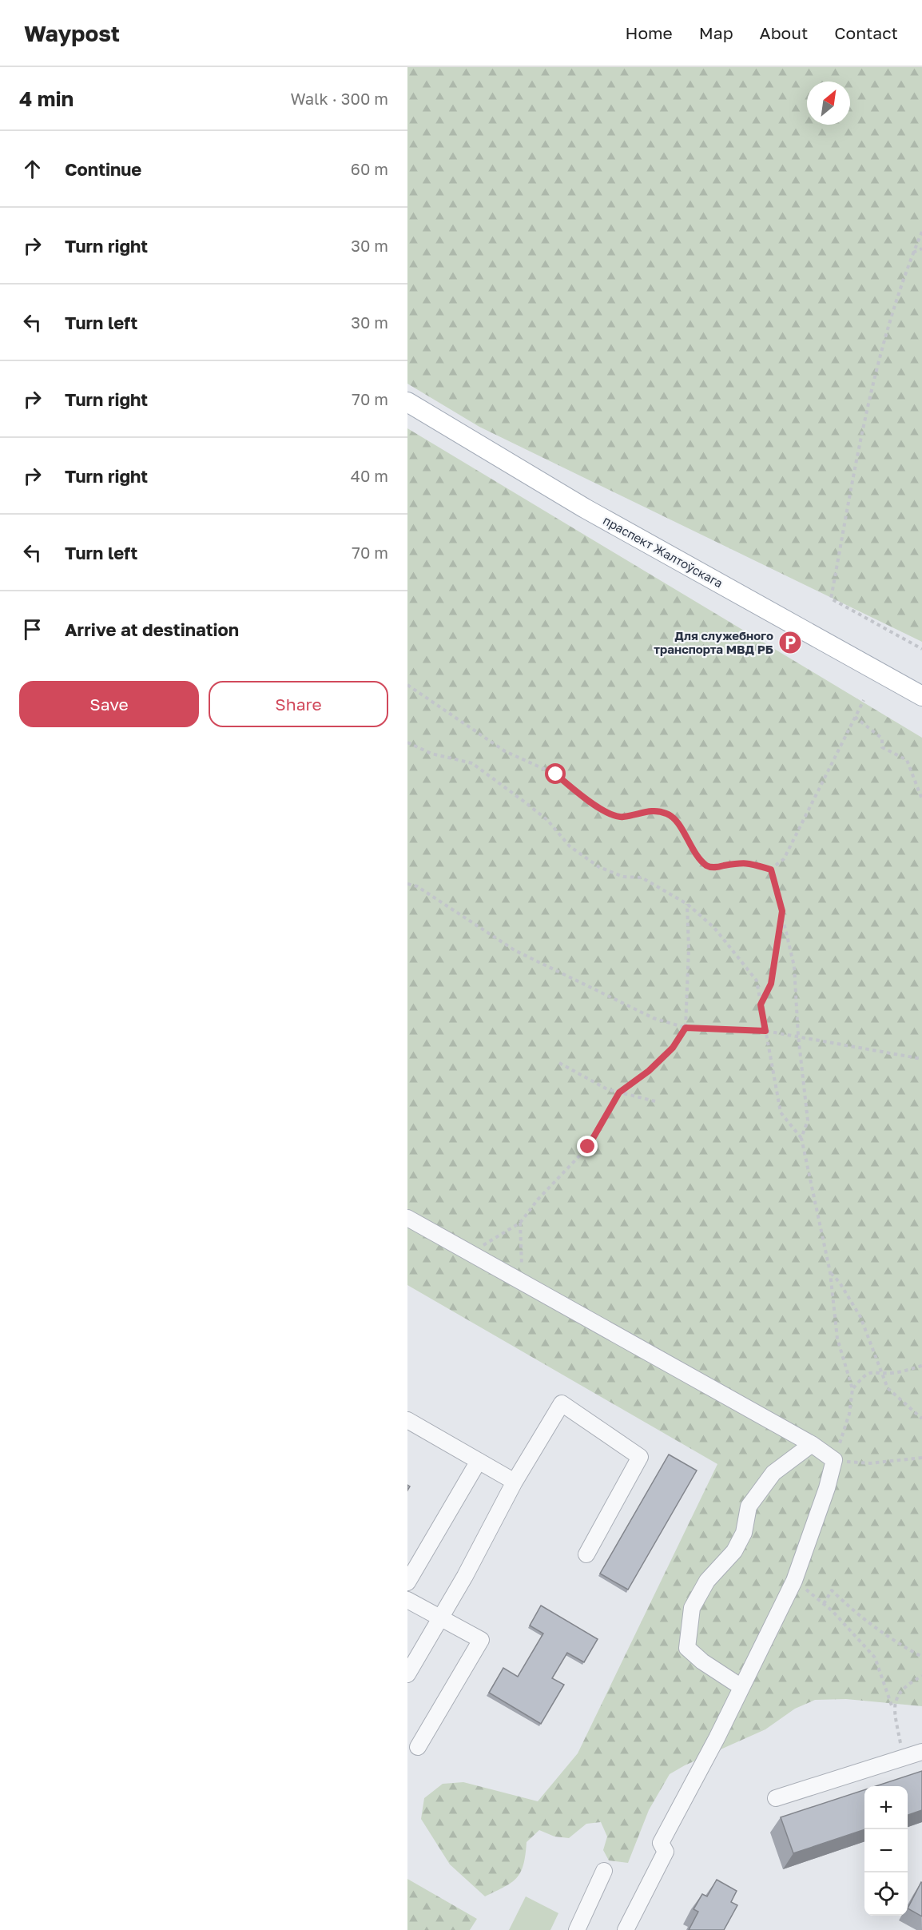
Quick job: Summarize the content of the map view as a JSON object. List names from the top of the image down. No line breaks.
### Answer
{"streets":{"main road":["праспект Жалтоўскага"]},"places":{"parking":["Для служебного транспорта МВД РБ"]},"north":"top right","page":{"header":"Waypost","nav":["Home","Map","About","Contact"],"heading":["4 min","Walk · 300 m"],"list":[["Continue","60 m"],["Turn right","30 m"],["Turn left","30 m"],["Turn right","70 m"],["Turn right","40 m"],["Turn left","70 m"],"Arrive at destination"],"buttons":["Save","Share"],"map_buttons":["+","−"]}}
